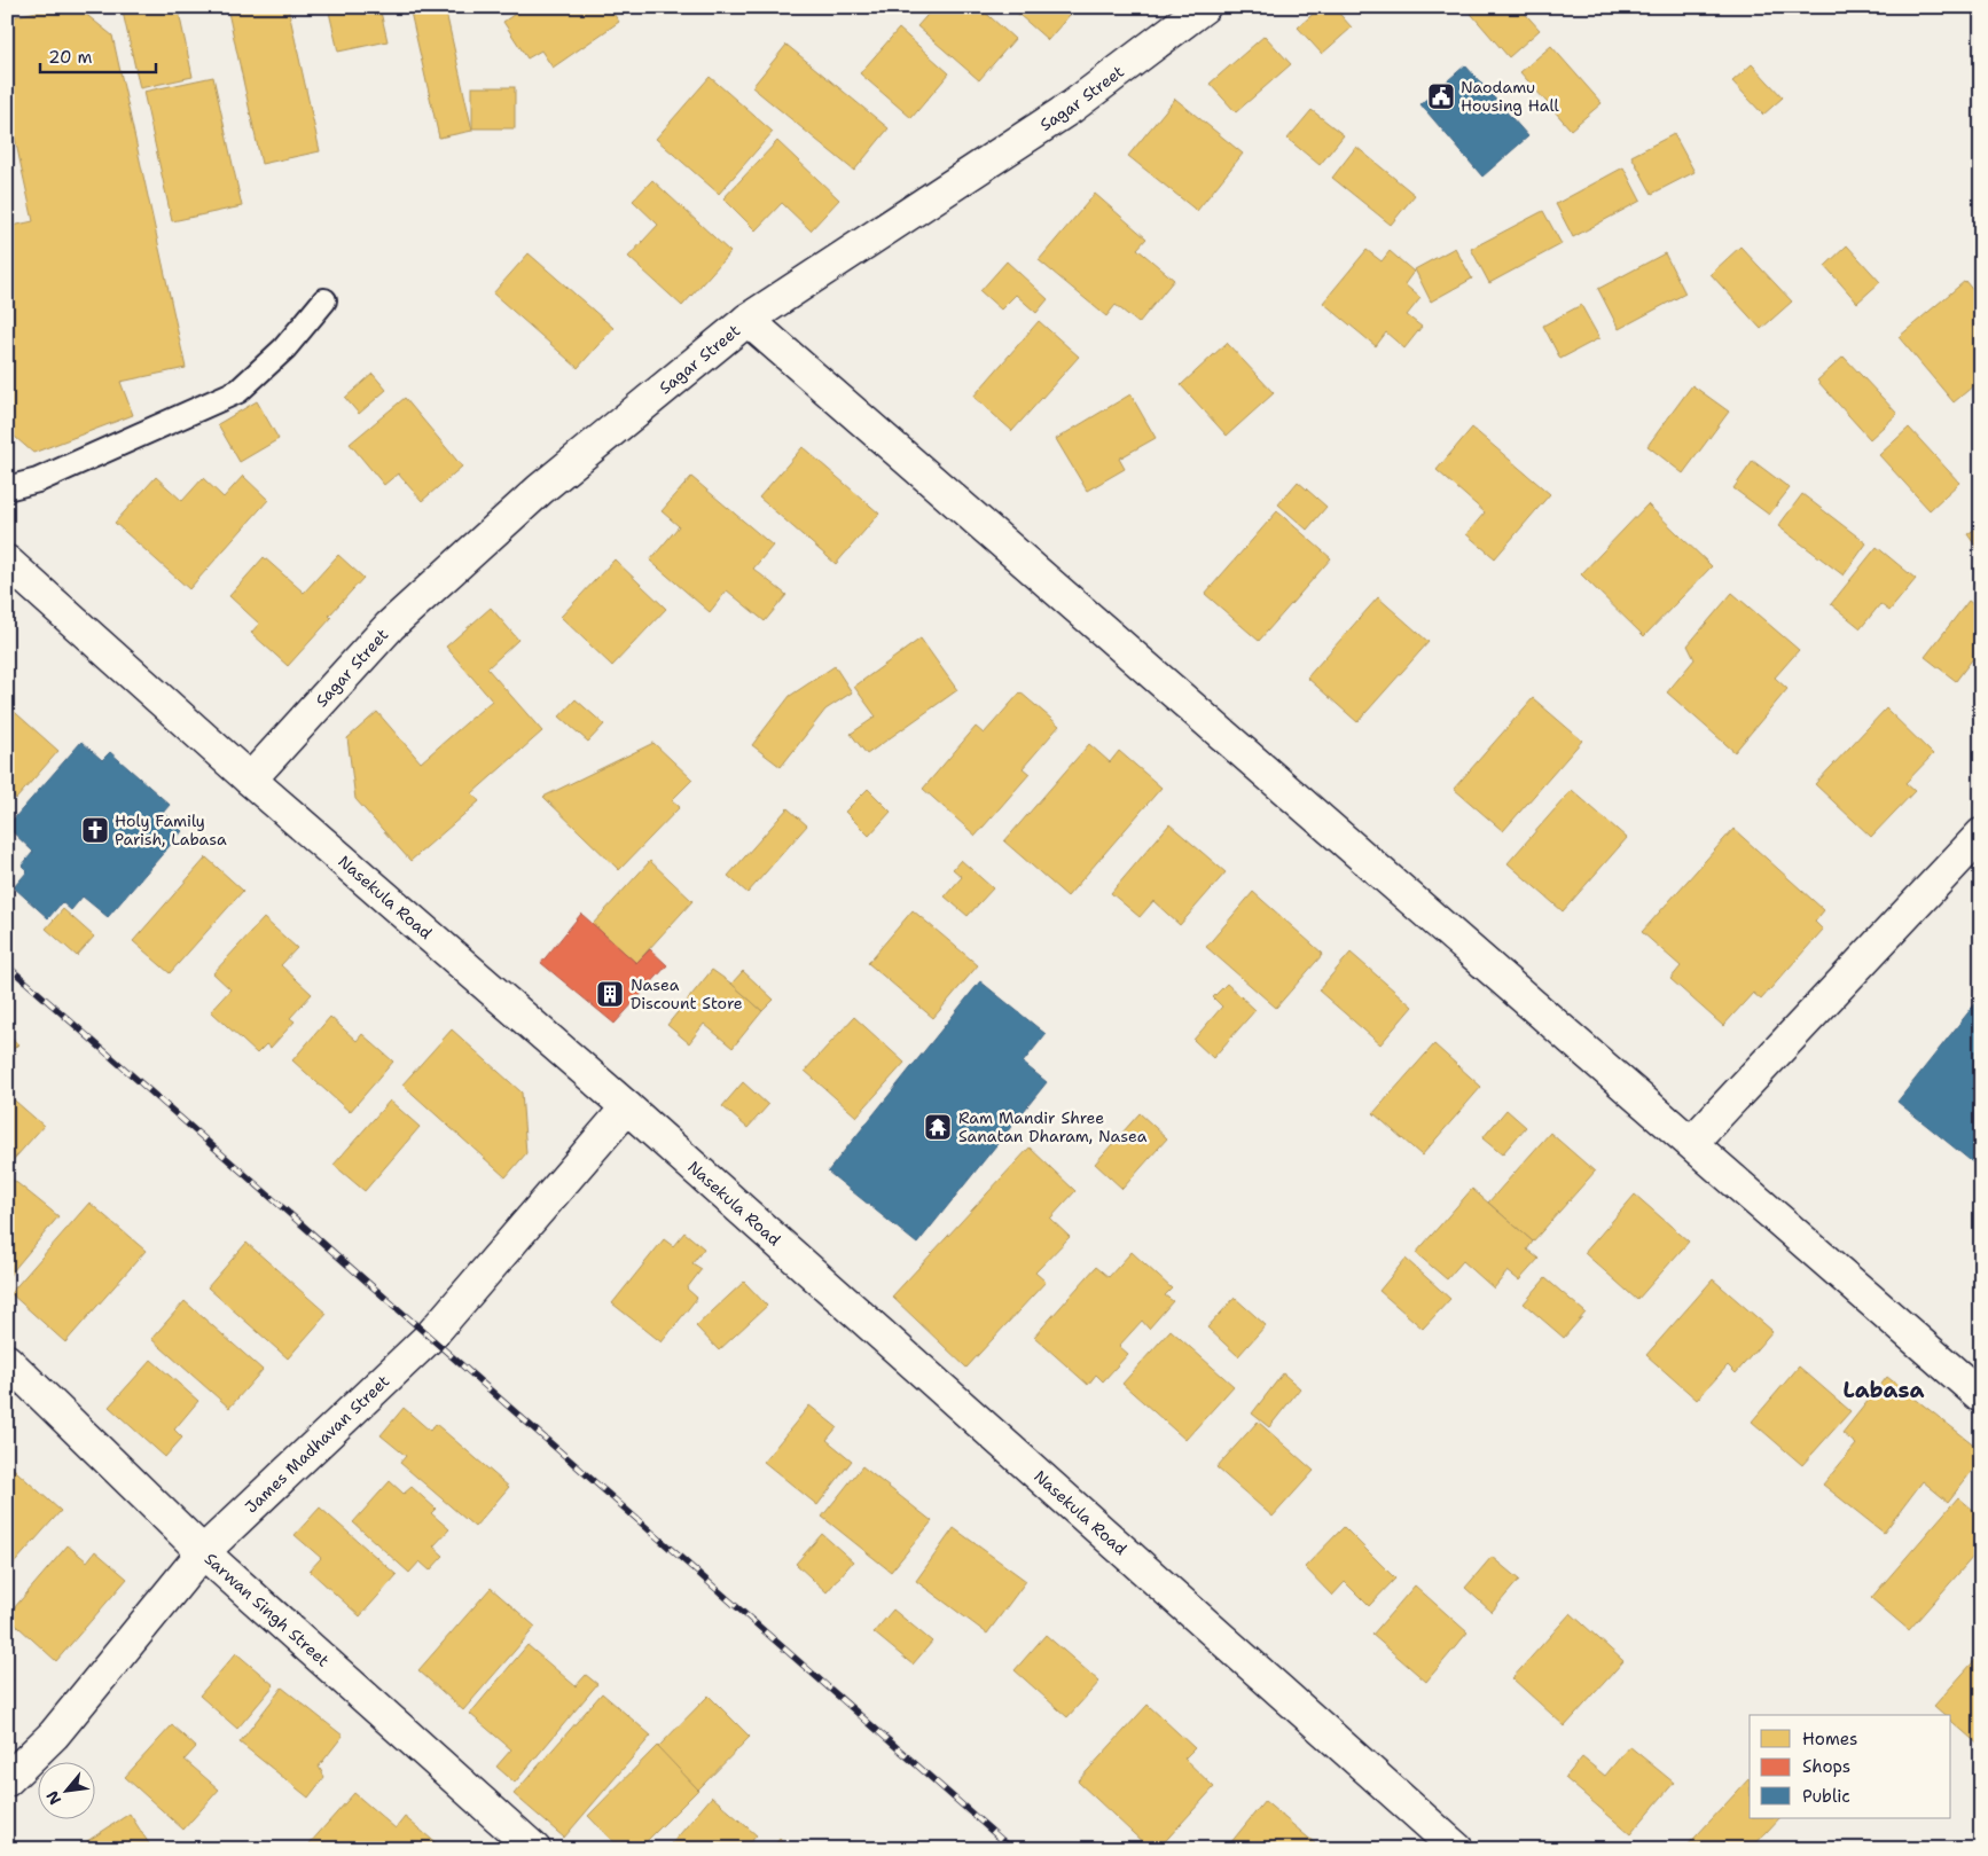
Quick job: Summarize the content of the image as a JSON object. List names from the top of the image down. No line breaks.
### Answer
{"streets":{"street":["Sagar Street","Nasekula Road","James Madhavan Street","Sarwan Singh Street"]},"crossings":[["Sagar Street","Nasekula Road"],["Nasekula Road","James Madhavan Street"],["James Madhavan Street","Sarwan Singh Street"]],"districts":["Labasa"],"places":{"public building":["Naodamu Housing Hall"],"church":["Holy Family Parish, Labasa"],"building":["Nasea Discount Store"],"temple":["Ram Mandir Shree Sanatan Dharam, Nasea"]},"legend":["Homes","Shops","Public"],"scale_bar":"20 m","north":"bottom left"}
